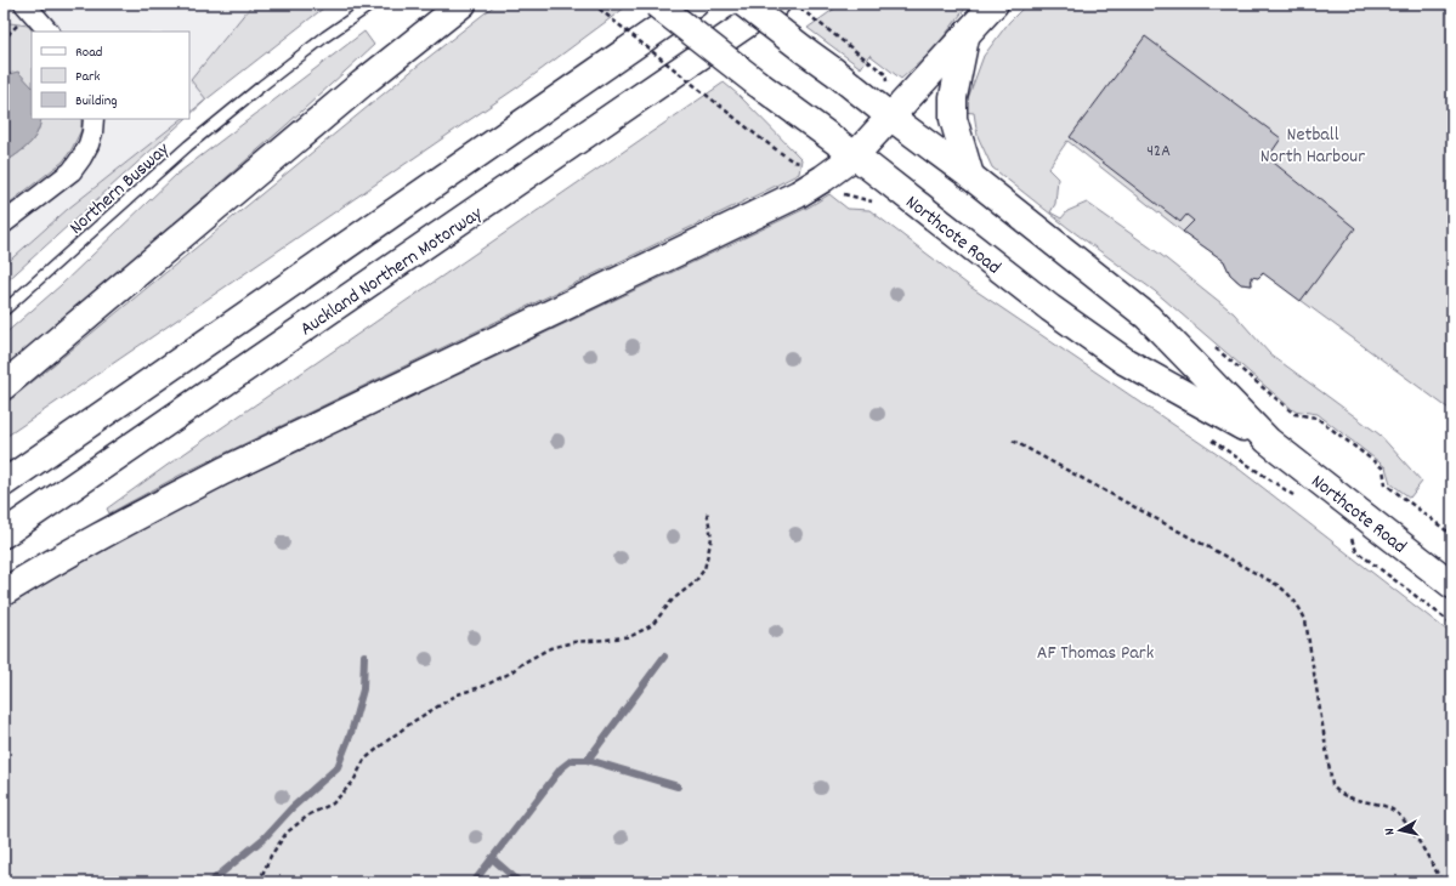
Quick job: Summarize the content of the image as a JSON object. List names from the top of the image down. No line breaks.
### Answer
{"streets":{"main road":["Northcote Road","Auckland Northern Motorway"],"lane":["Northern Busway"]},"parks":["Netball North Harbour","AF Thomas Park"],"house_numbers":["42A"],"legend":["Road","Park","Building"],"north":"left"}
